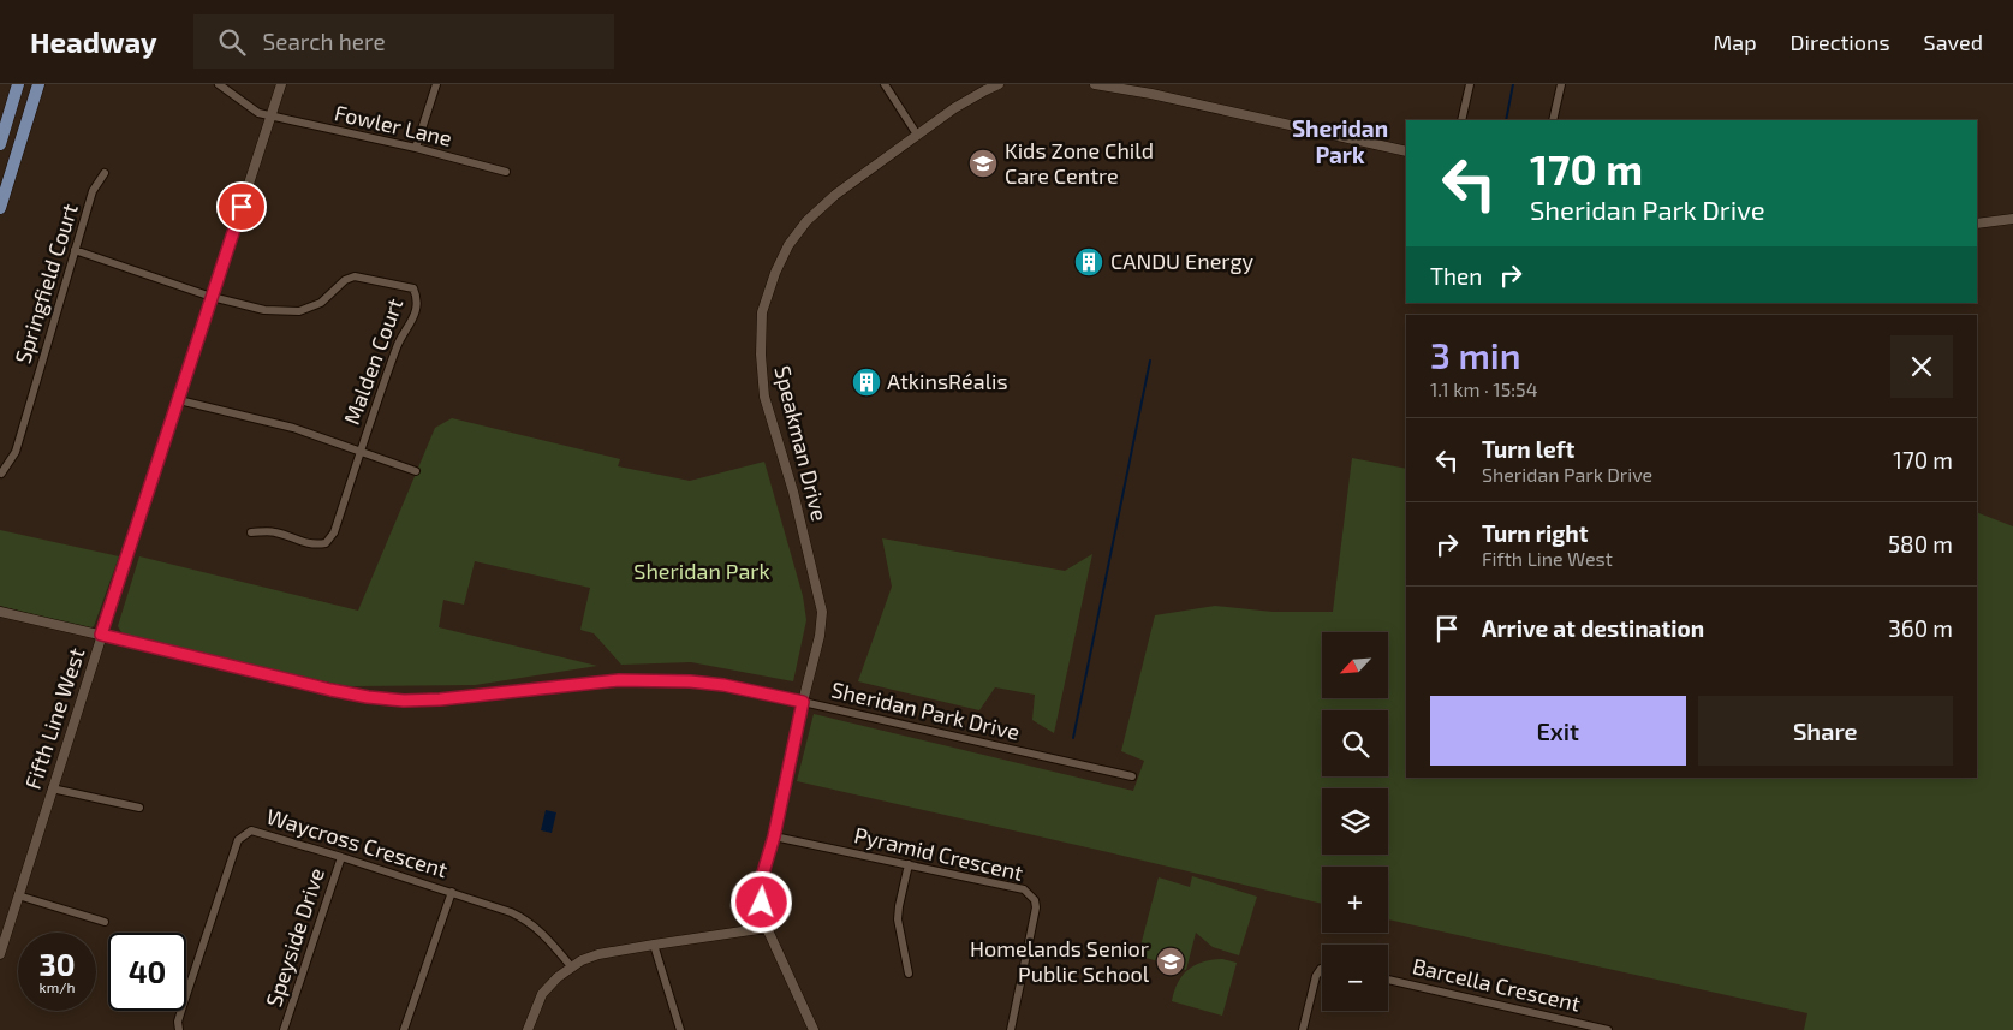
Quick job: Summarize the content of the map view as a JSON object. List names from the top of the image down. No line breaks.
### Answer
{"streets":{"street":["Fowler Lane","Springfield Court","Malden Court","Speakman Drive","Sheridan Park Drive","Fifth Line West","Waycross Crescent","Pyramid Crescent","Speyside Drive","Barcella Crescent"]},"crossings":[["Fowler Lane","Fifth Line West"],["Malden Court","Fifth Line West"],["Speakman Drive","Sheridan Park Drive"],["Speakman Drive","Pyramid Crescent"],["Sheridan Park Drive","Fifth Line West"],["Waycross Crescent","Speyside Drive"]],"districts":["Sheridan Park"],"parks":["Sheridan Park"],"places":{"school or university":["Kids Zone Child Care Centre","Homelands Senior Public School"],"building":["CANDU Energy","AtkinsRéalis"]},"north":"bottom left","page":{"header":"Headway","search":"Search here","nav":["Map","Directions","Saved"],"turn":["170 m","Sheridan Park Drive"],"then":"Then","heading":["3 min","1.1 km · 15:54"],"list":[{"name":"Turn left","note":"Sheridan Park Drive","value":"170 m"},{"name":"Turn right","note":"Fifth Line West","value":"580 m"},{"name":"Arrive at destination","value":"360 m"}],"map_buttons":["+","−"],"buttons":["Exit","Share"],"speed":"30 km/h","limit":"40"}}
